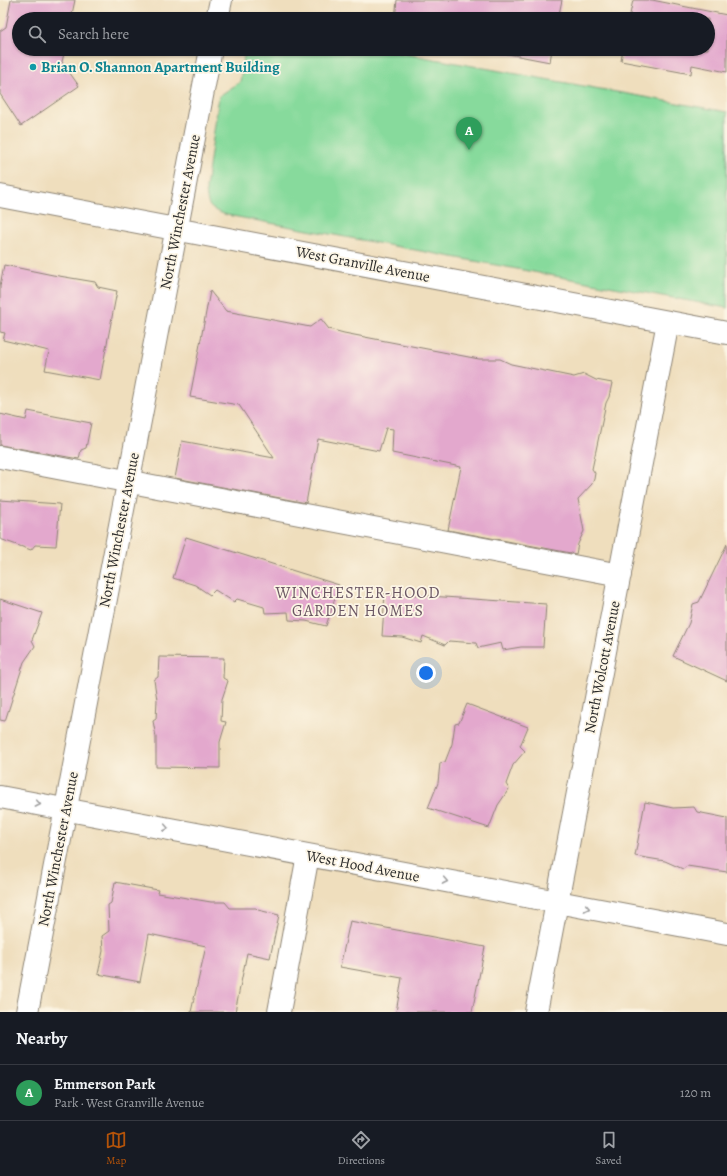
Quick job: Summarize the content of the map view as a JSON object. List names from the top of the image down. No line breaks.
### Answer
{"streets":{"street":["North Winchester Avenue","West Granville Avenue","North Wolcott Avenue","West Hood Avenue"]},"crossings":[["North Winchester Avenue","West Granville Avenue"],["North Winchester Avenue","West Hood Avenue"],["West Granville Avenue","North Wolcott Avenue"],["North Wolcott Avenue","West Hood Avenue"]],"one_way":["West Hood Avenue"],"districts":["WINCHESTER-HOOD GARDEN HOMES"],"places":["Brian O. Shannon Apartment Building"],"page":{"search":"Search here","pins":"A","heading":"Nearby","list":[{"mark":"A","name":"Emmerson Park","note":"Park · West Granville Avenue","value":"120 m"}],"nav":["Map","Directions","Saved"]}}
